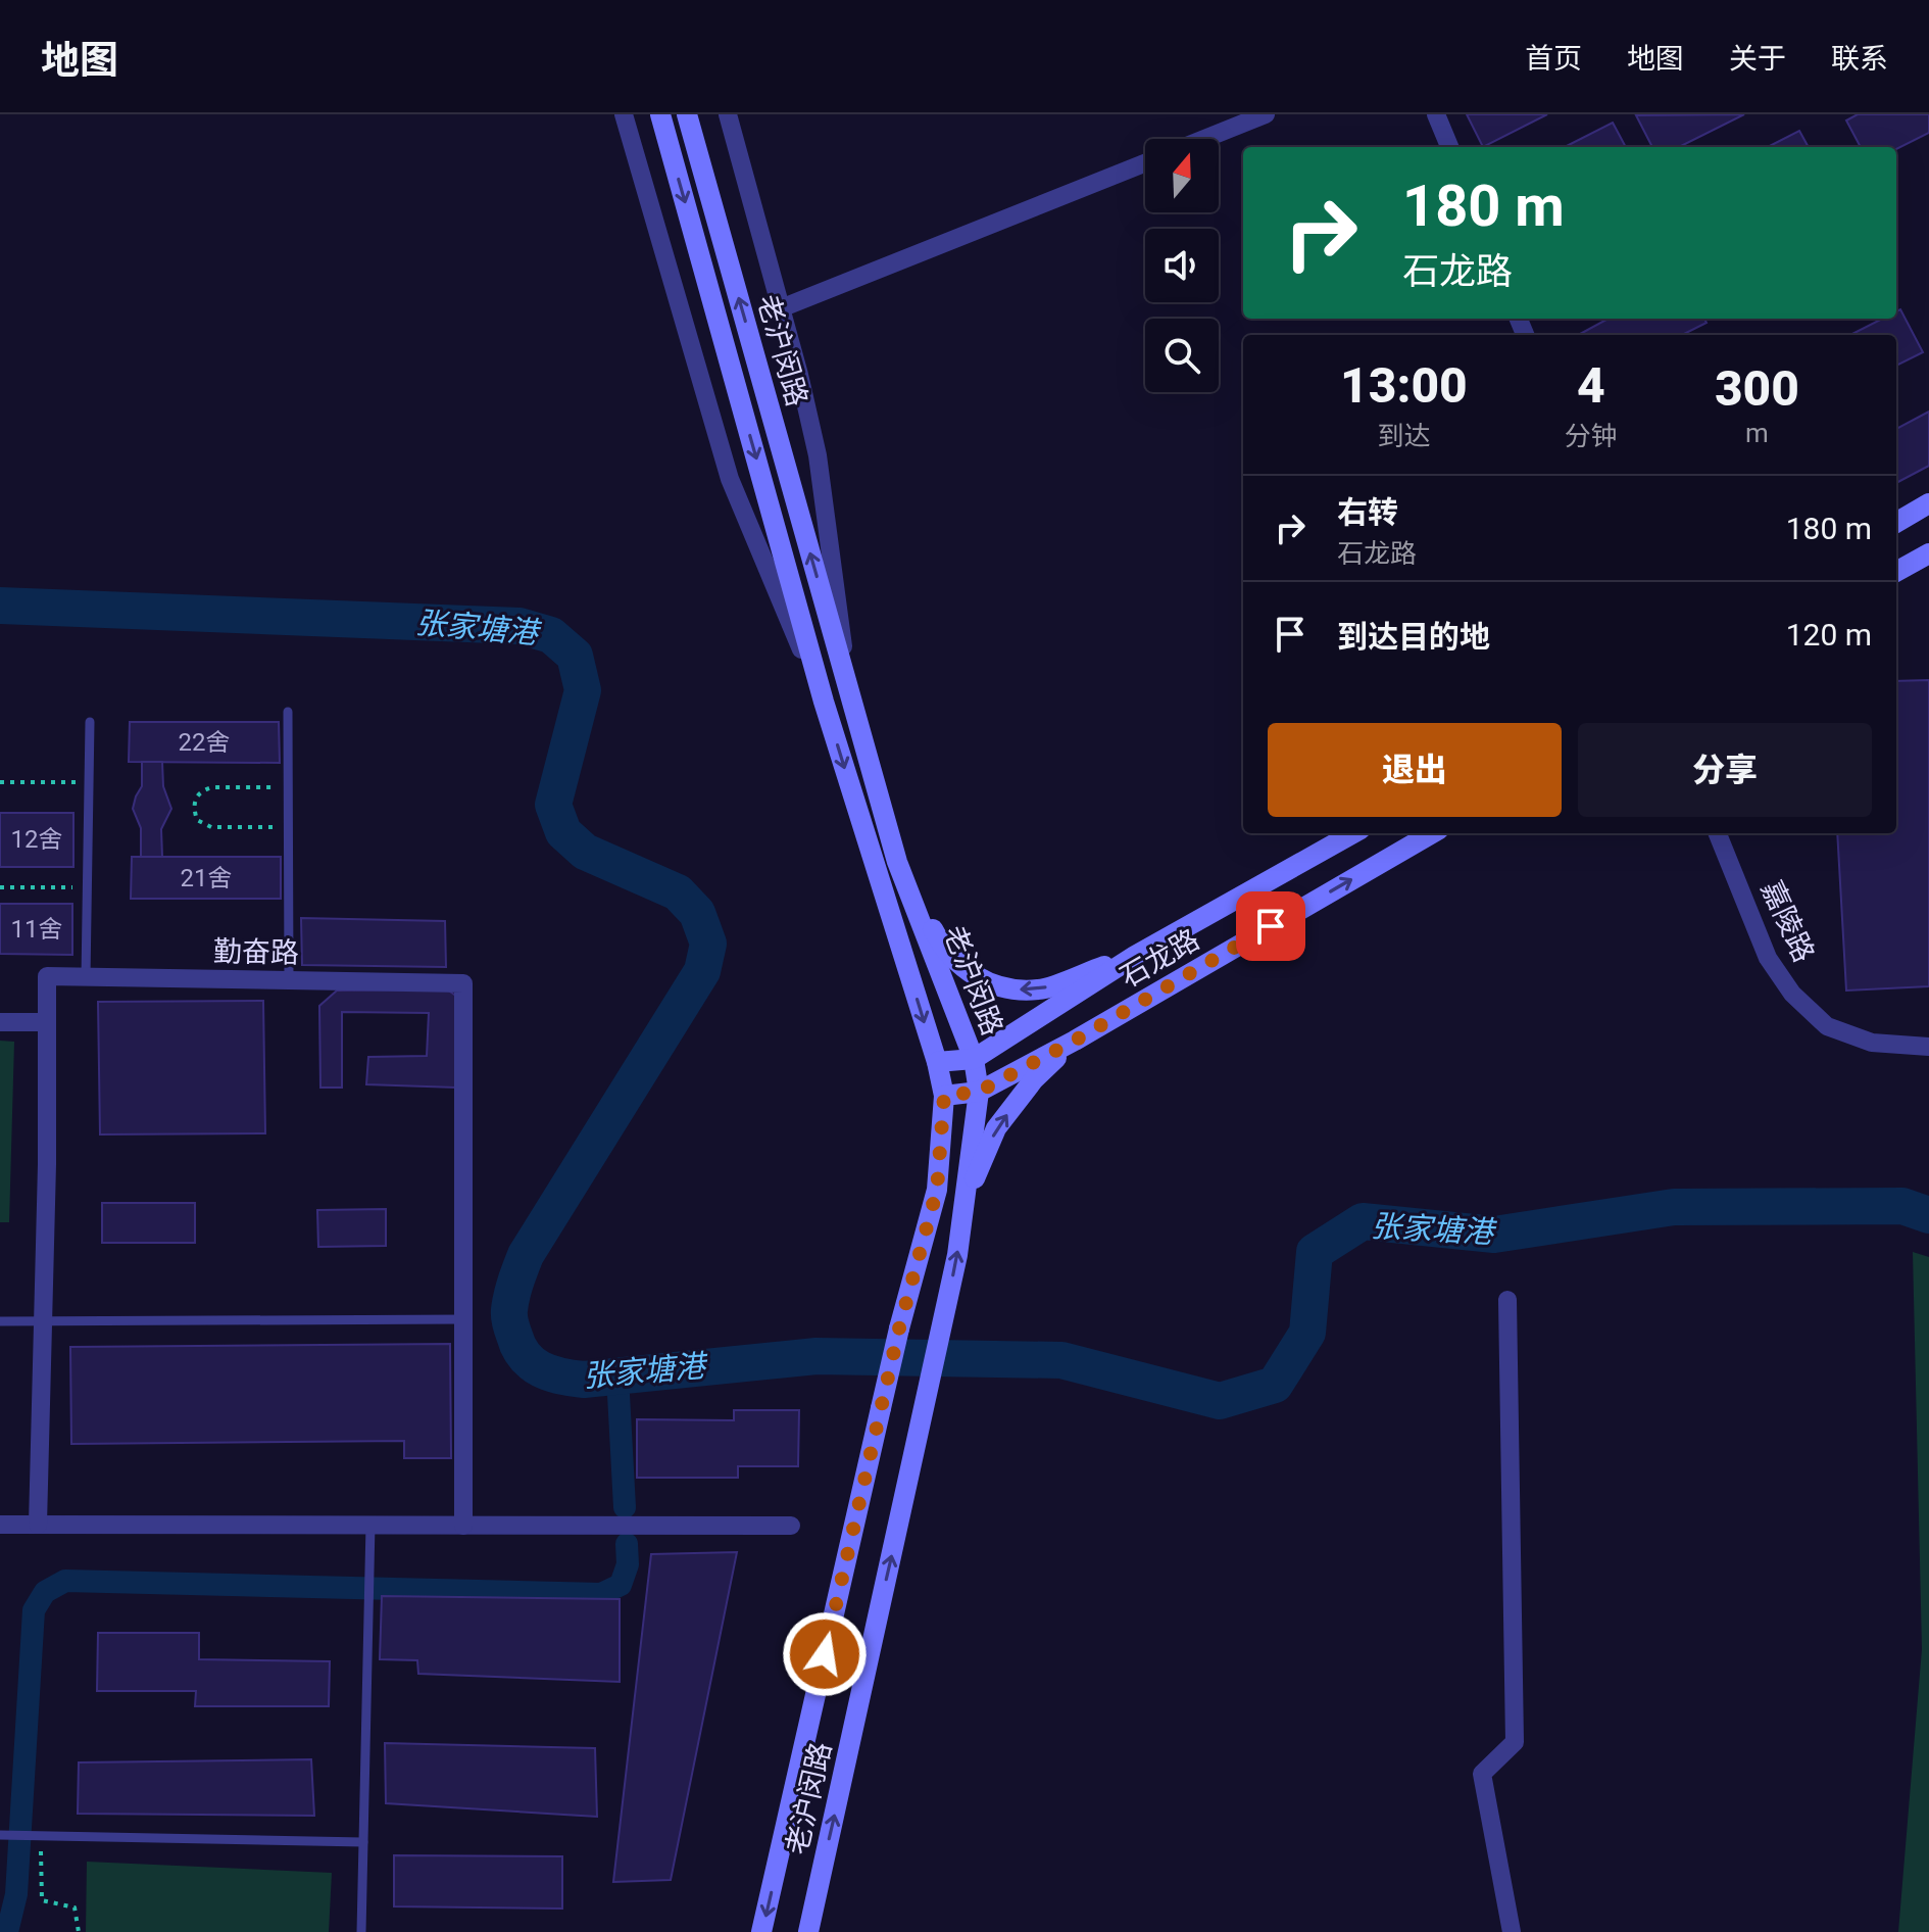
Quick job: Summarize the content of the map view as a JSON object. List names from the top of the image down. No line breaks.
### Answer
{"streets":{"main road":["老沪闵路","石龙路"],"street":["嘉陵路","勤奋路"]},"crossings":[["老沪闵路","石龙路"]],"water":["张家塘港"],"house_numbers":["22舍","12舍","21舍","11舍"],"north":"top","page":{"header":"地图","nav":["首页","地图","关于","联系"],"turn":["180 m","石龙路"],"eta":["13:00","到达","4","分钟","300","m"],"list":[{"name":"右转","note":"石龙路","value":"180 m"},{"name":"到达目的地","value":"120 m"}],"buttons":["退出","分享"]}}
